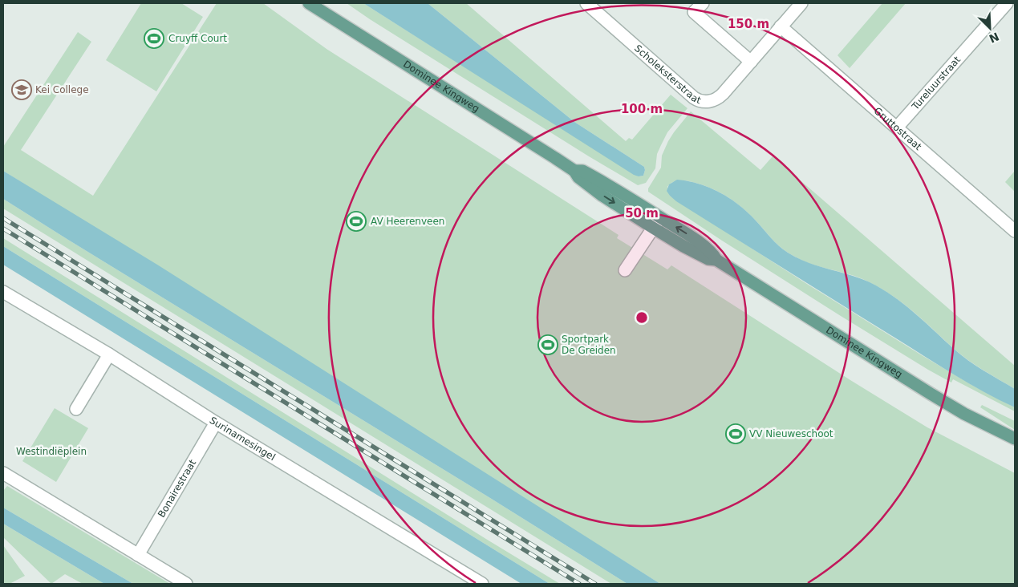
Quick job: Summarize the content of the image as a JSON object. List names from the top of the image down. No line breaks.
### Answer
{"streets":{"main road":["Dominee Kingweg"],"street":["Scholeksterstraat","Tureluurstraat","Gruttostraat","Surinamesingel","Bonairestraat"]},"crossings":[["Scholeksterstraat","Gruttostraat"],["Tureluurstraat","Gruttostraat"],["Surinamesingel","Bonairestraat"]],"parks":["Westindiëplein"],"places":{"sports":["Cruyff Court","AV Heerenveen","Sportpark De Greiden","VV Nieuweschoot"],"school or university":["Kei College"]},"north":"bottom right","rings":["150 m","100 m","50 m"]}
